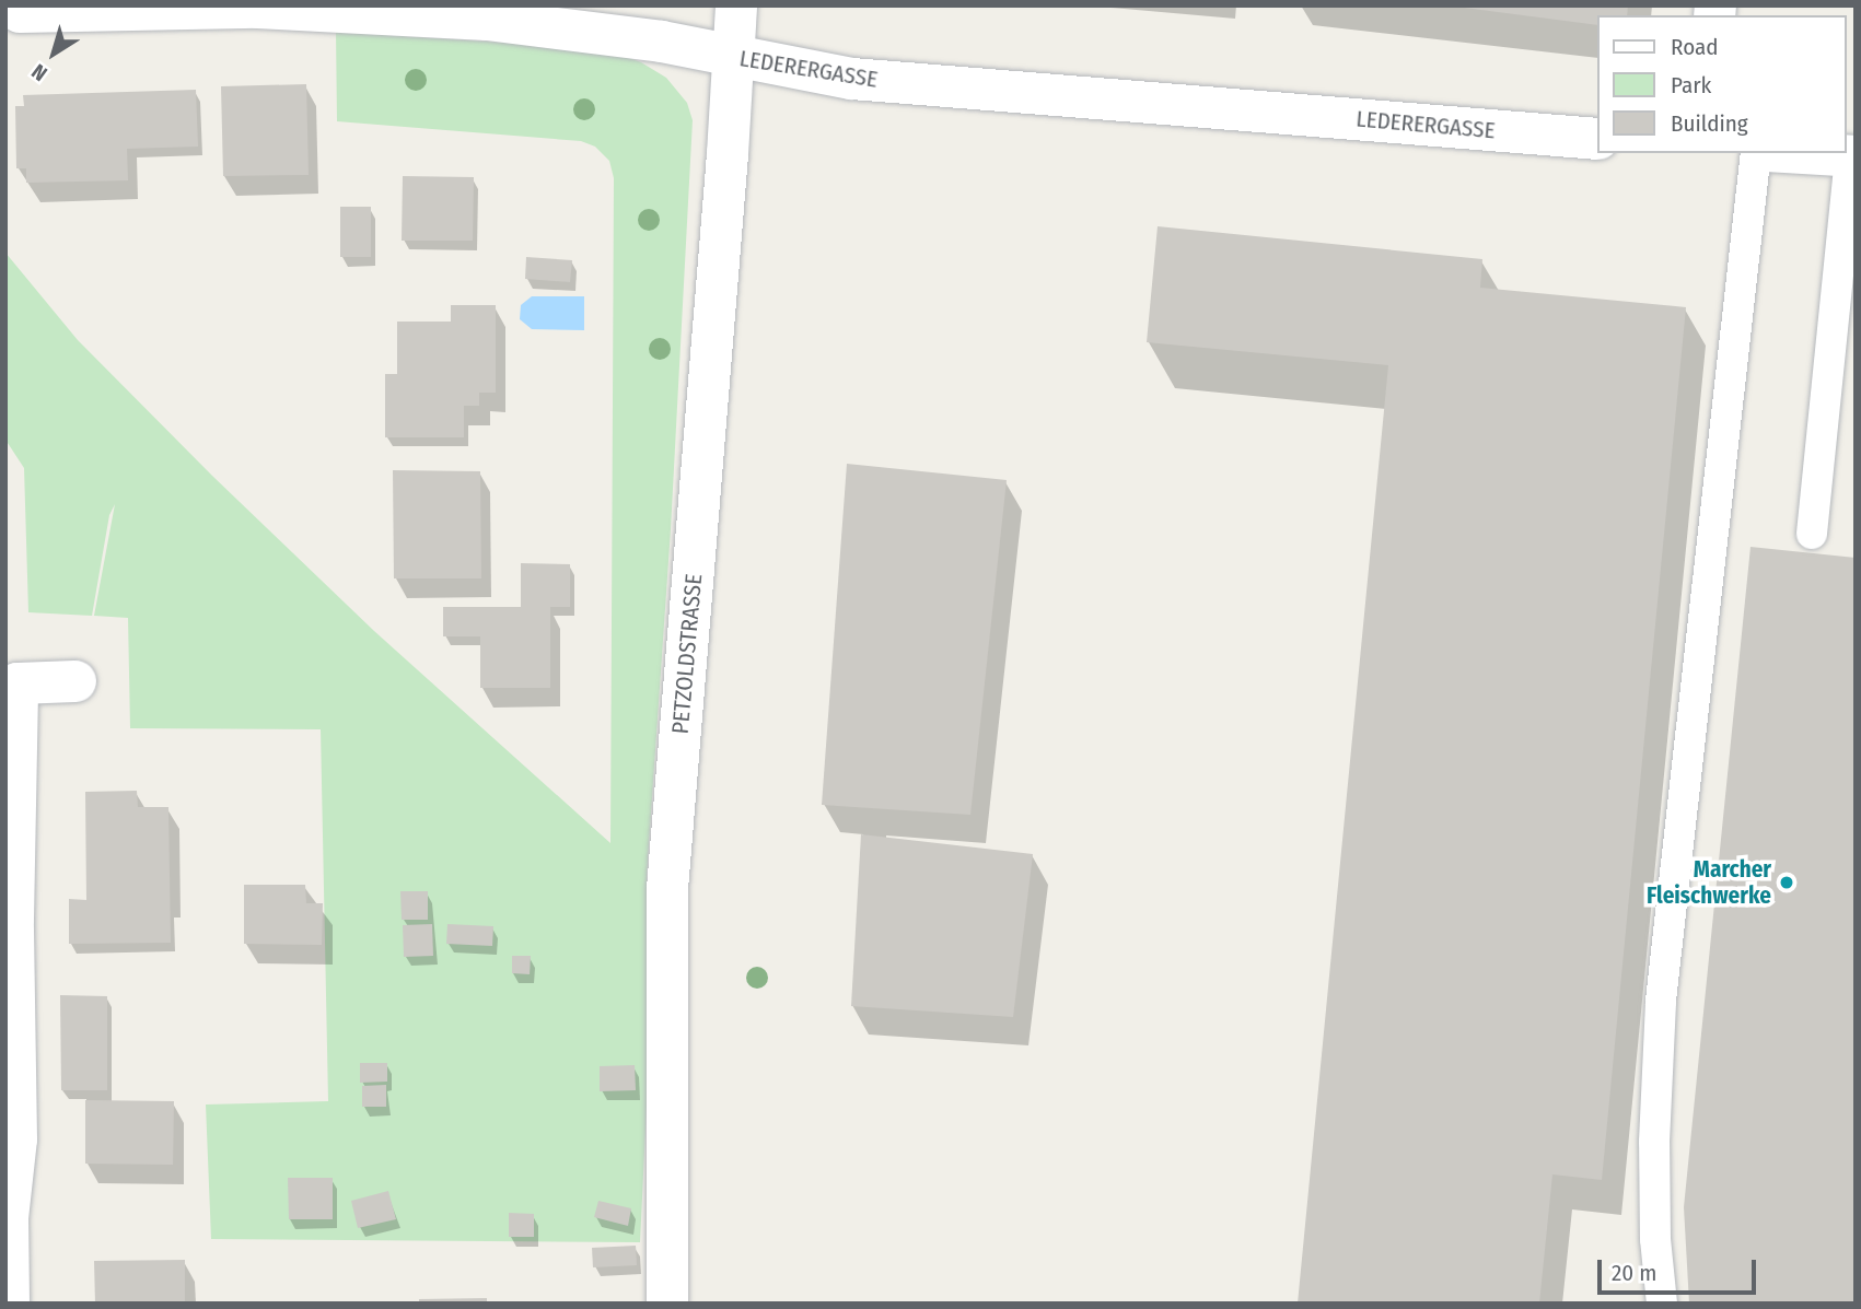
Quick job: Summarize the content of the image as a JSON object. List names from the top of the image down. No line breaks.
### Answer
{"streets":{"street":["LEDERERGASSE","PETZOLDSTRASSE"]},"crossings":[["LEDERERGASSE","PETZOLDSTRASSE"]],"places":["Marcher Fleischwerke"],"legend":["Road","Park","Building"],"scale_bar":"20 m","north":"bottom left"}
